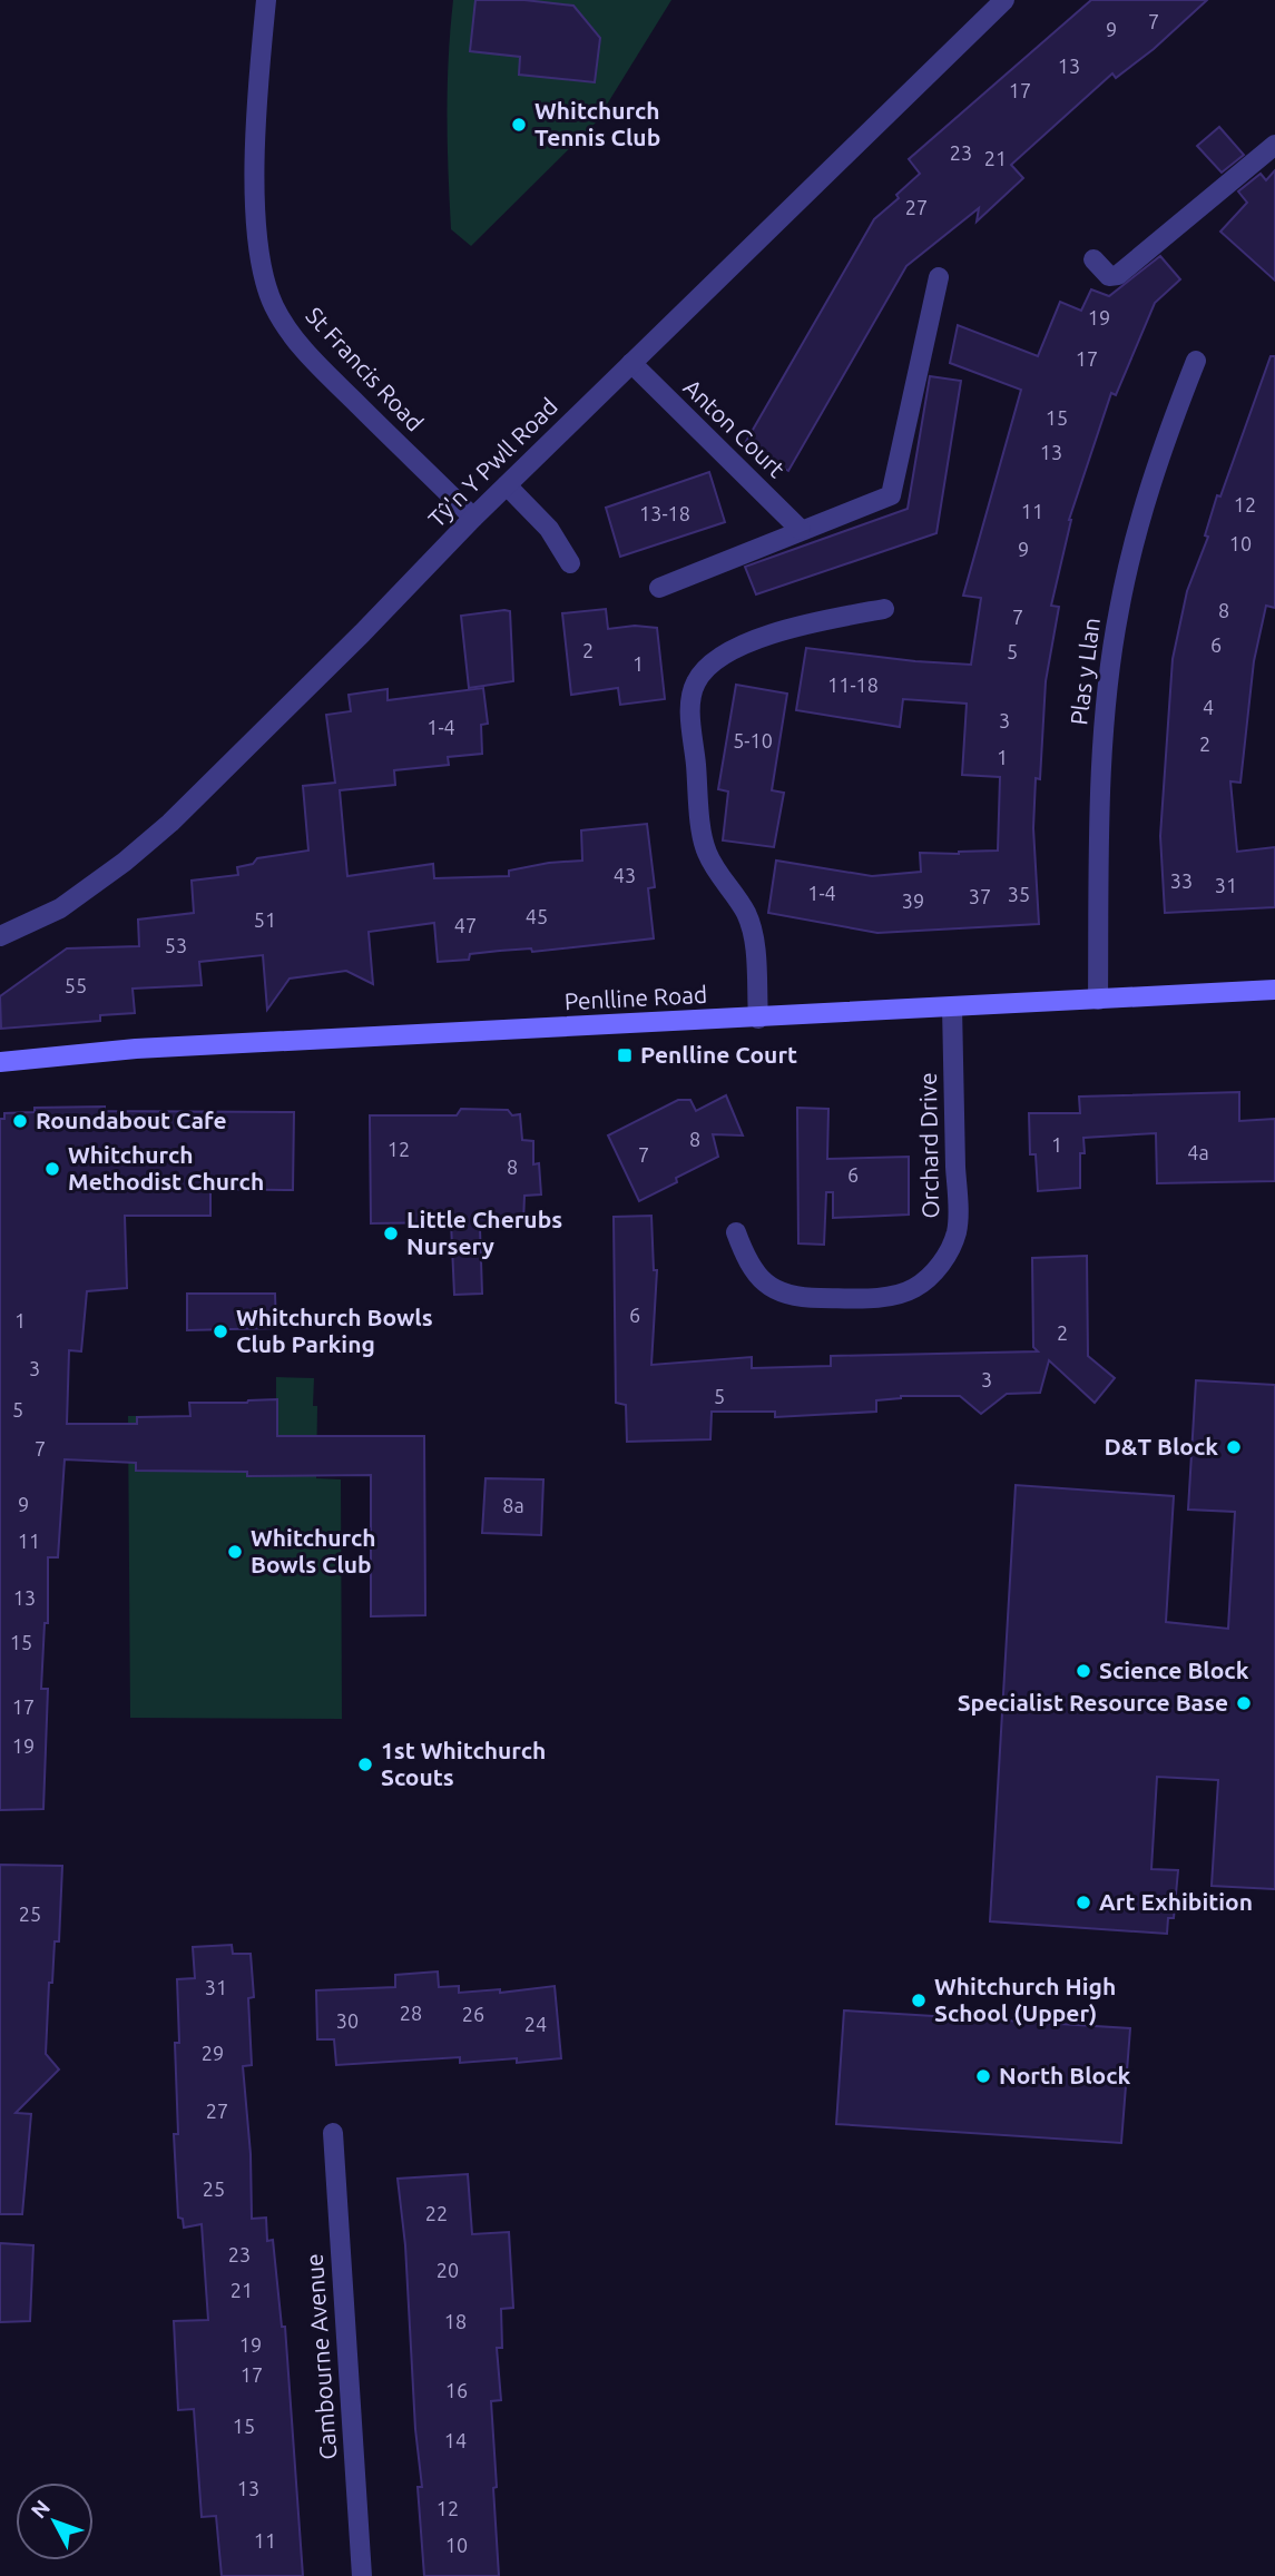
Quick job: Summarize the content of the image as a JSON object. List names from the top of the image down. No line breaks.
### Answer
{"streets":{"street":["St Francis Road","Anton Court","Tŷ'n Y Pwll Road","Plas y Llan","Penlline Road","Orchard Drive","Cambourne Avenue"]},"crossings":[["St Francis Road","Tŷ'n Y Pwll Road"],["Anton Court","Tŷ'n Y Pwll Road"],["Plas y Llan","Penlline Road"],["Penlline Road","Orchard Drive"]],"places":{"other":["Whitchurch Tennis Club","Roundabout Cafe","Whitchurch Methodist Church","Little Cherubs Nursery","Whitchurch Bowls Club Parking","D&T Block","Whitchurch Bowls Club","Science Block","Specialist Resource Base","1st Whitchurch Scouts","Art Exhibition","Whitchurch High School (Upper)","North Block"],"transit":["Penlline Court"]},"house_numbers":["7","9","13","17","23","21","27","19","17","15","13","12","11","13-18","10","9","8","7","6","2","5","1","11-18","4","3","1-4","5-10","2","1","43","33","31","1-4","35","37","39","45","51","47","53","55","8","1","12","4a","7","8","6","6","1","2","3","3","5","5","7","9","8a","11","13","15","17","19","25","31","28","26","30","24","29","27","25","22","23","20","21","18","19","17","16","15","14","13","12","11","10"],"north":"top left"}
